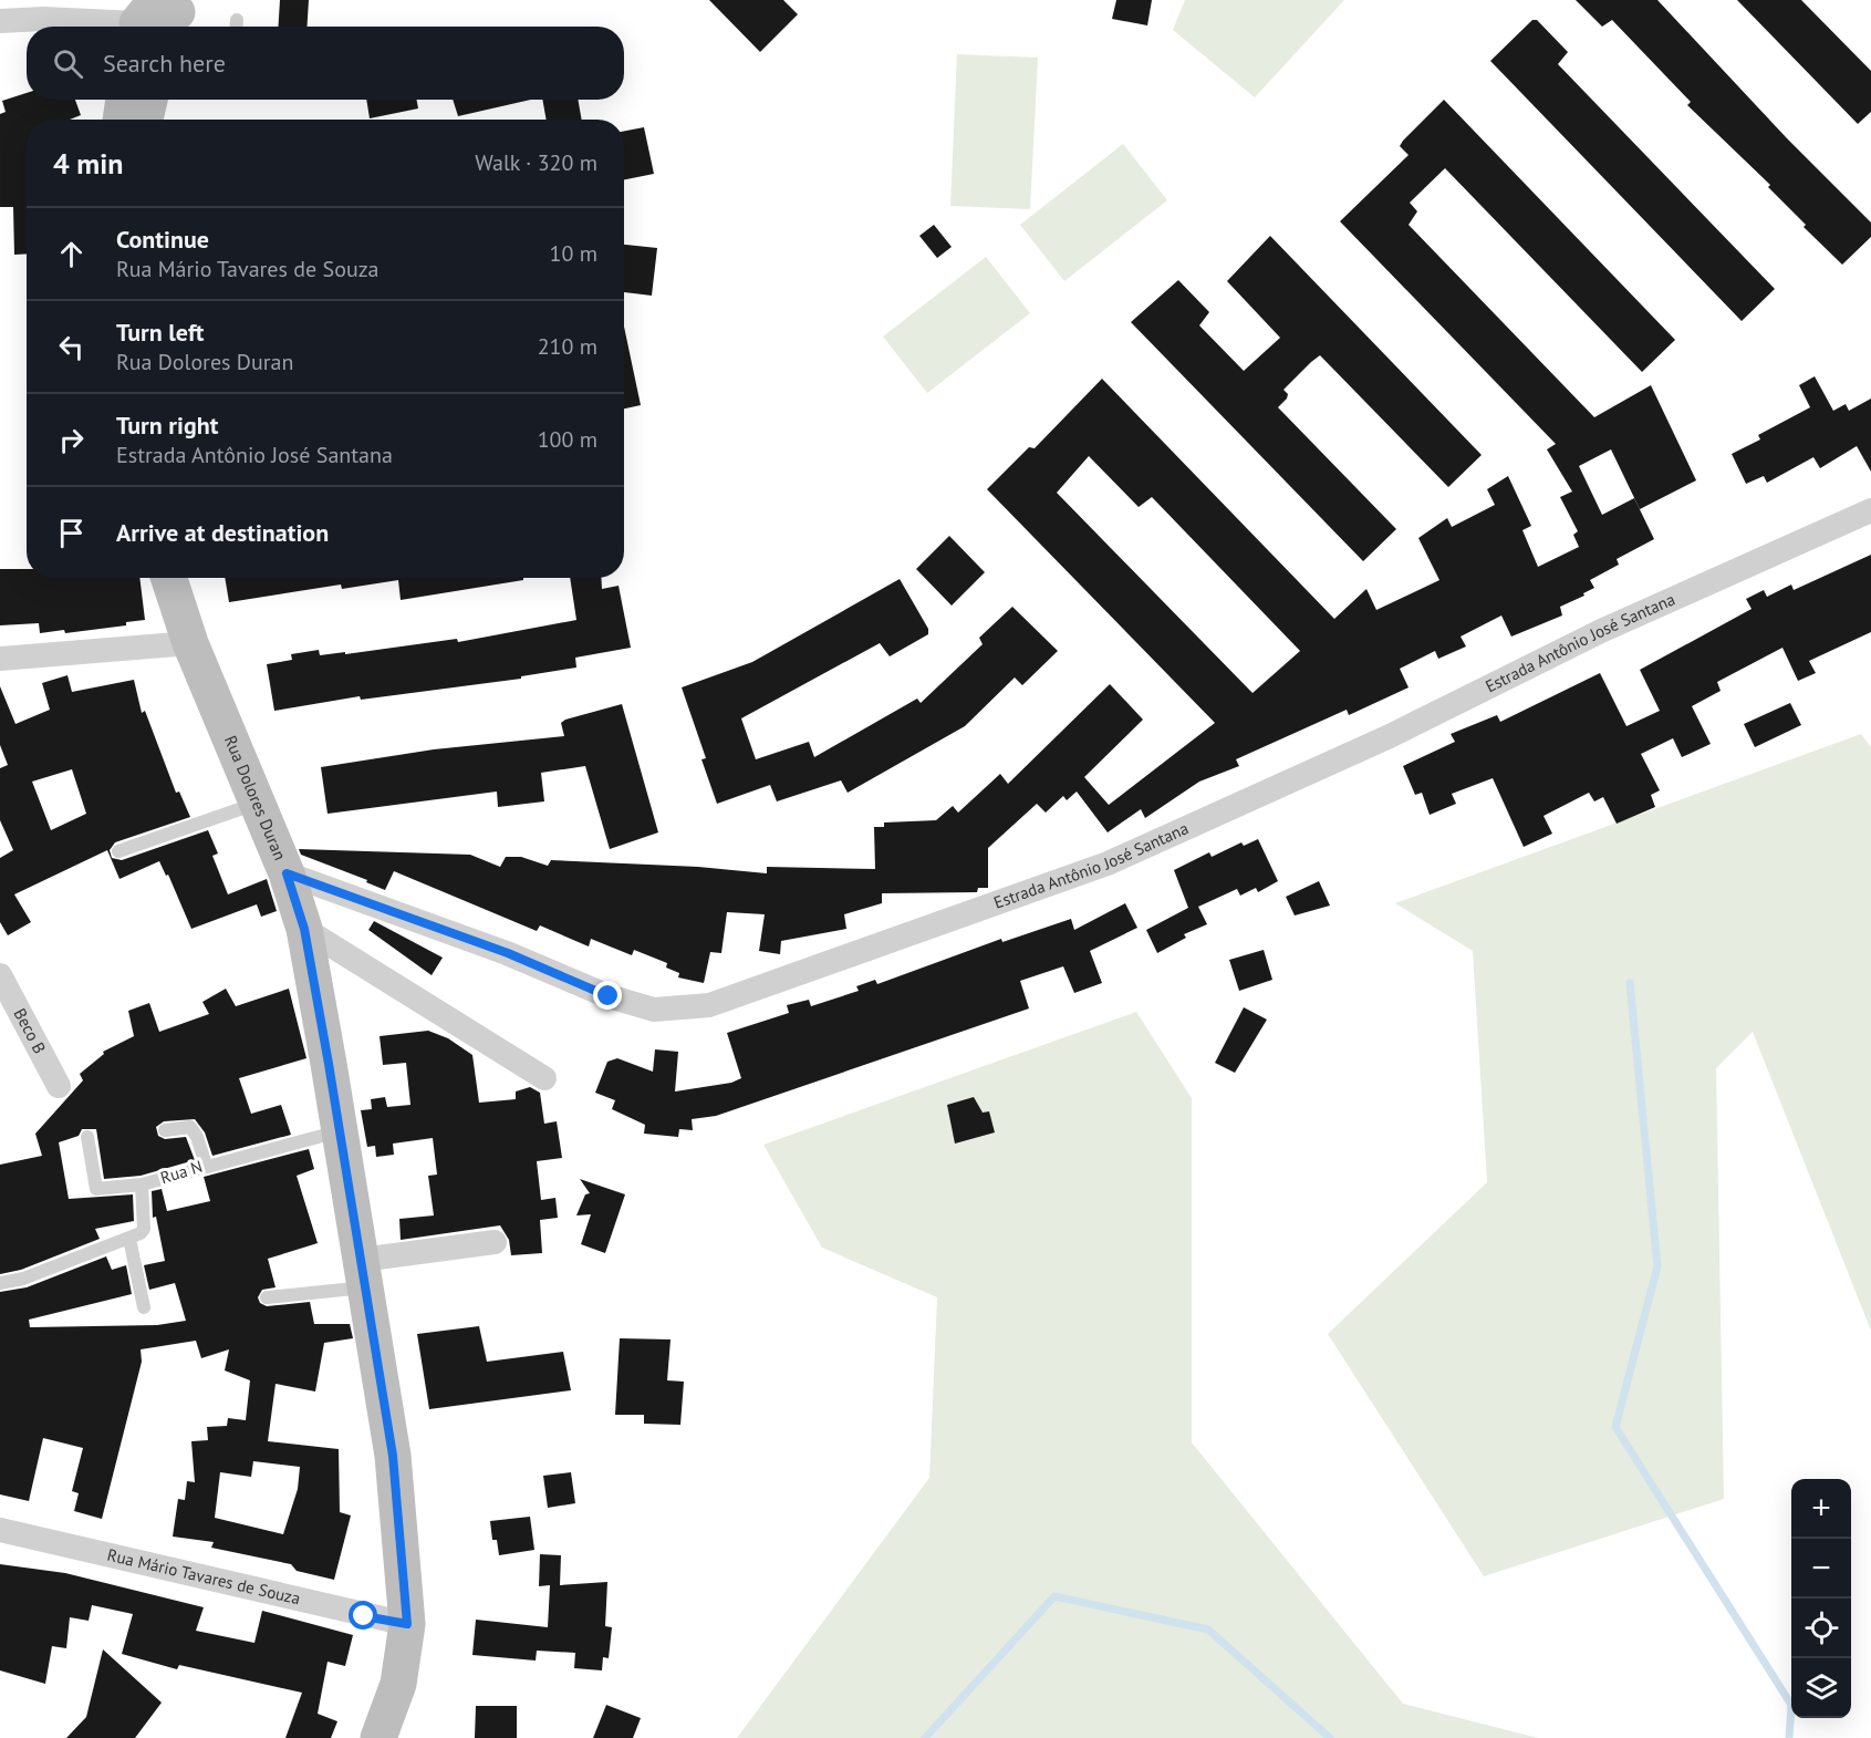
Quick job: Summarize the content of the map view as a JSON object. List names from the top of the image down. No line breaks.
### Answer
{"streets":{"street":["Estrada Antônio José Santana","Rua Dolores Duran","Beco B","Rua Mário Tavares de Souza"],"lane":["Rua N"]},"crossings":[["Estrada Antônio José Santana","Rua Dolores Duran"],["Rua Dolores Duran","Rua N"],["Rua Dolores Duran","Rua Mário Tavares de Souza"]],"page":{"search":"Search here","heading":["4 min","Walk · 320 m"],"list":[["Continue","Rua Mário Tavares de Souza","10 m"],["Turn left","Rua Dolores Duran","210 m"],["Turn right","Estrada Antônio José Santana","100 m"],"Arrive at destination"],"map_buttons":["+","−"]}}
